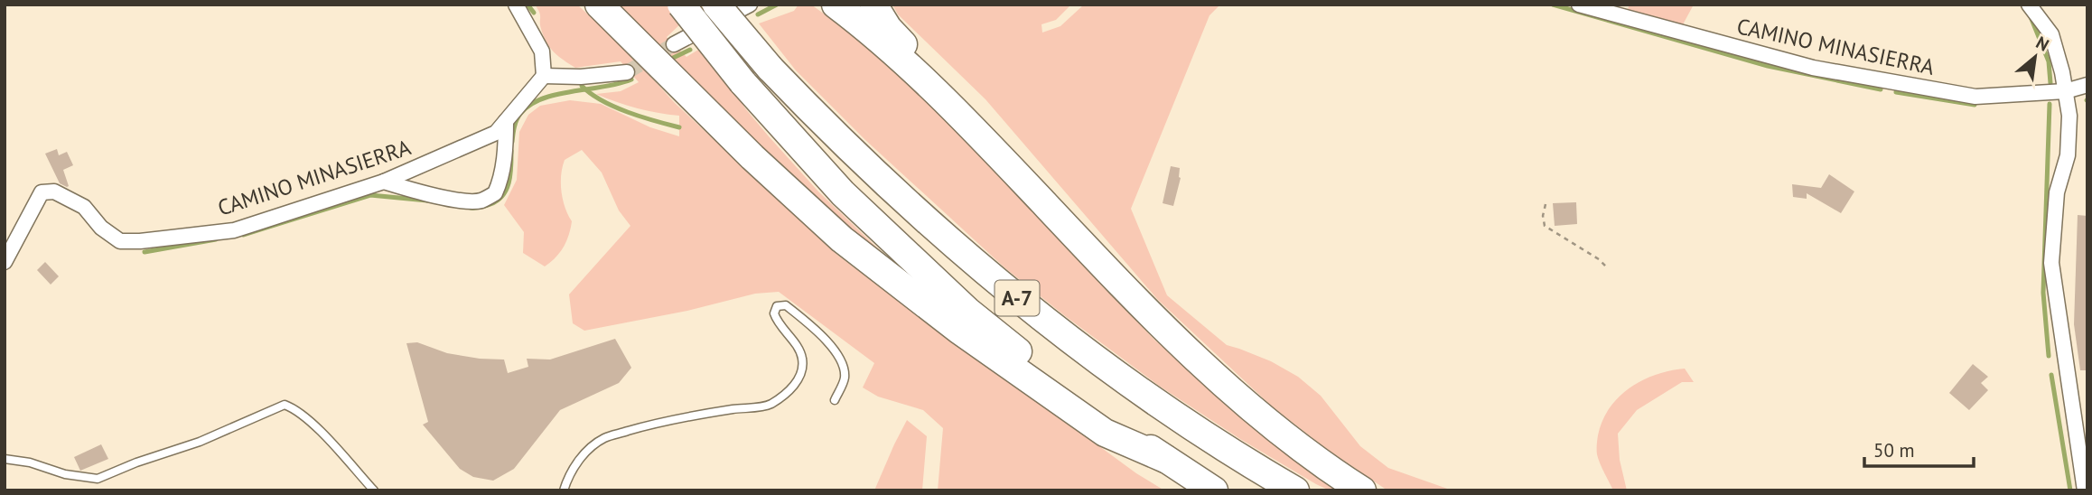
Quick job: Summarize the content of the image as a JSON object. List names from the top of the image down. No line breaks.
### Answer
{"streets":{"highway":["A-7"],"street":["CAMINO MINASIERRA"]},"scale_bar":"50 m","north":"top right"}
